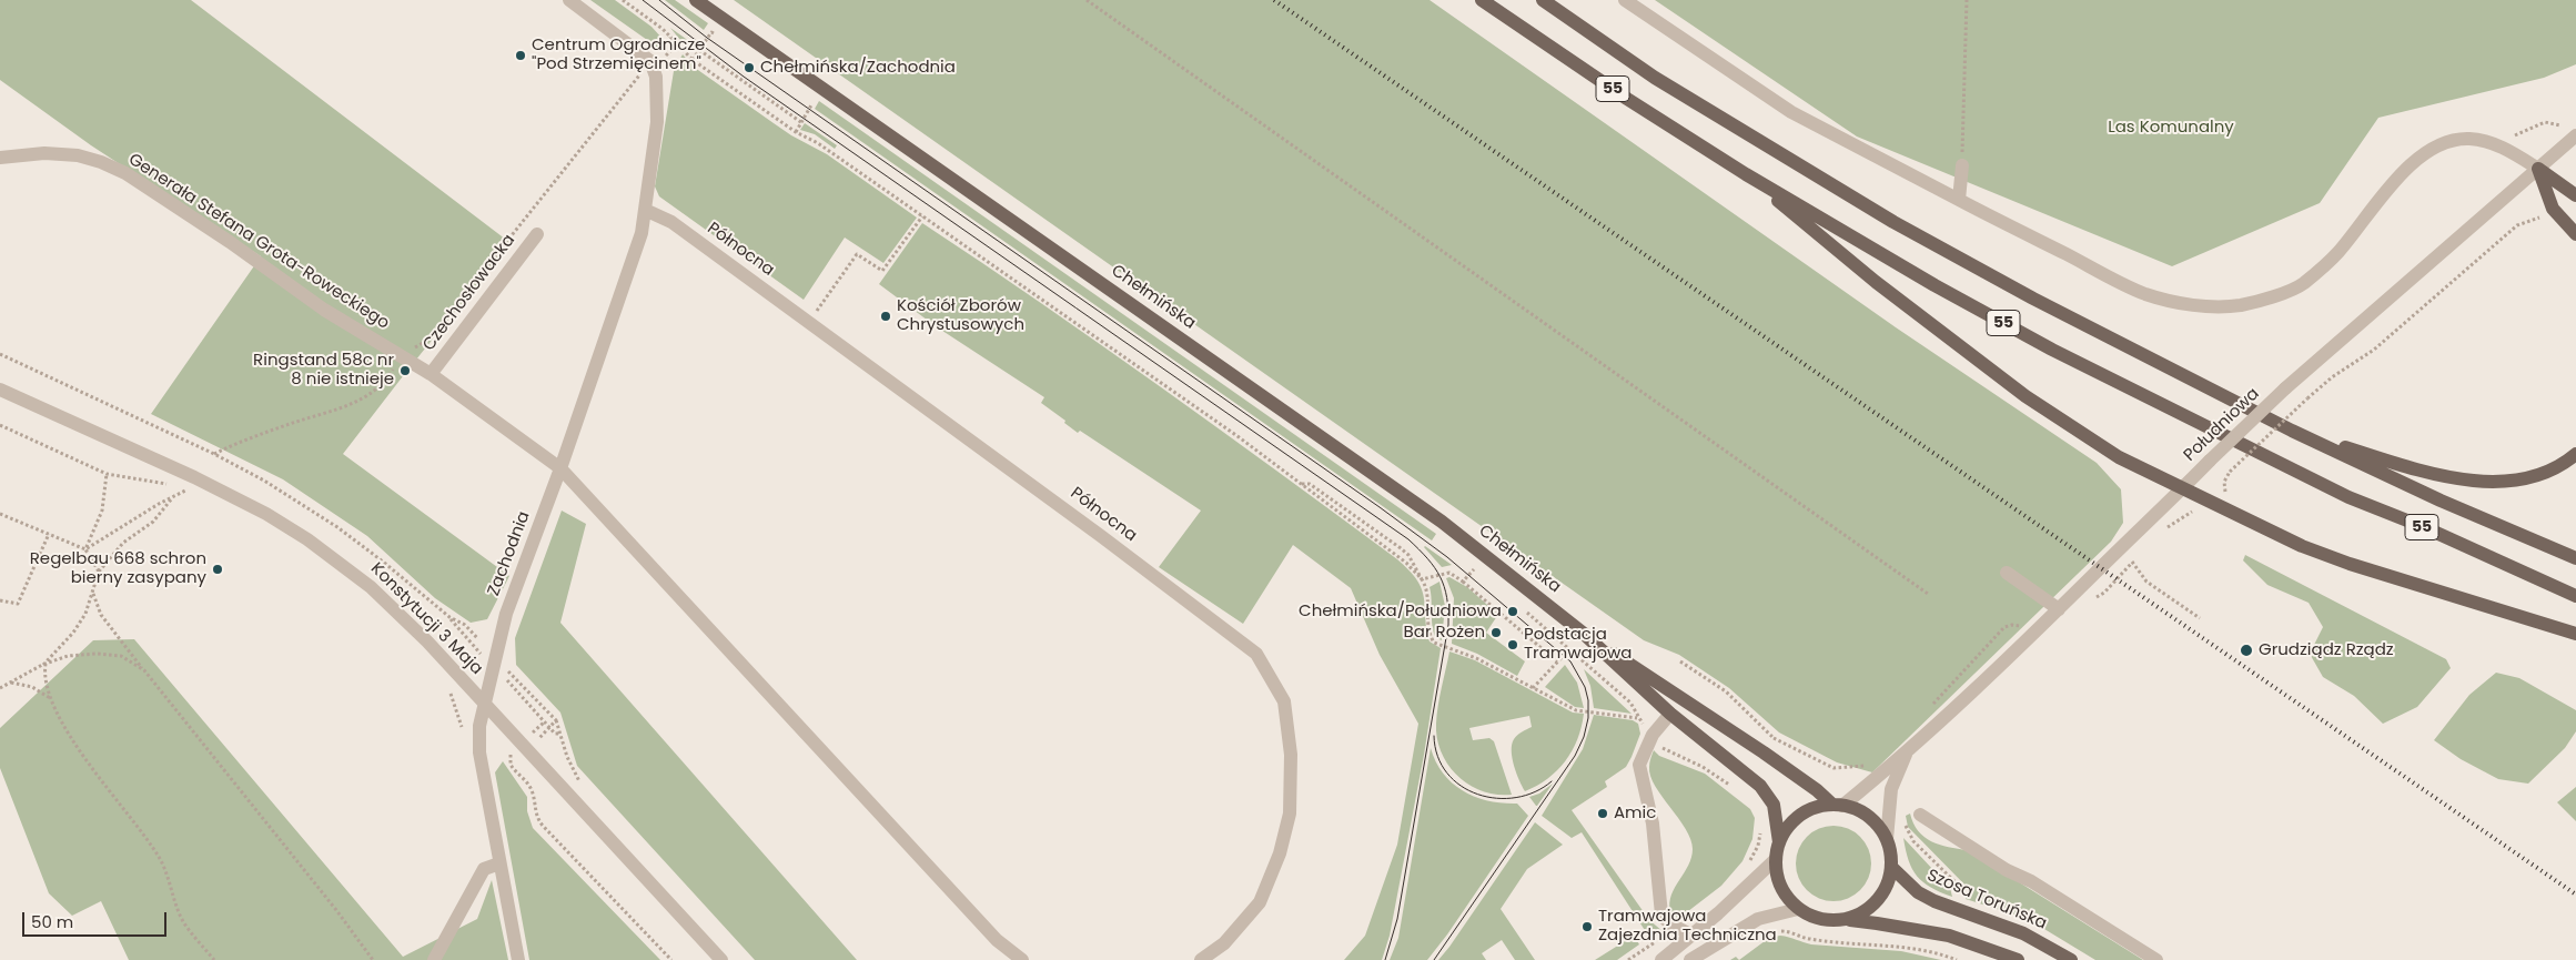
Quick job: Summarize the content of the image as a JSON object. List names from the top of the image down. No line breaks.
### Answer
{"streets":{"main road":["55","Chełmińska","Szosa Toruńska"],"street":["Generała Stefana Grota-Roweckiego","Północna","Czechosłowacka","Południowa","Zachodnia","Konstytucji 3 Maja"]},"crossings":[["Generała Stefana Grota-Roweckiego","Czechosłowacka"],["Generała Stefana Grota-Roweckiego","Zachodnia"],["Północna","Zachodnia"],["Chełmińska","Południowa"],["Chełmińska","Szosa Toruńska"],["Południowa","Szosa Toruńska"],["Zachodnia","Konstytucji 3 Maja"]],"parks":["Las Komunalny"],"places":["Centrum Ogrodnicze \"Pod Strzemięcinem\"","Chełmińska/Zachodnia","Kościół Zborów Chrystusowych","Ringstand 58c nr 8 nie istnieje","Regelbau 668 schron bierny zasypany","Chełmińska/Południowa","Bar Rożen","Podstacja Tramwajowa","Grudziądz Rządz","Amic","Tramwajowa Zajezdnia Techniczna"],"scale_bar":"50 m"}
